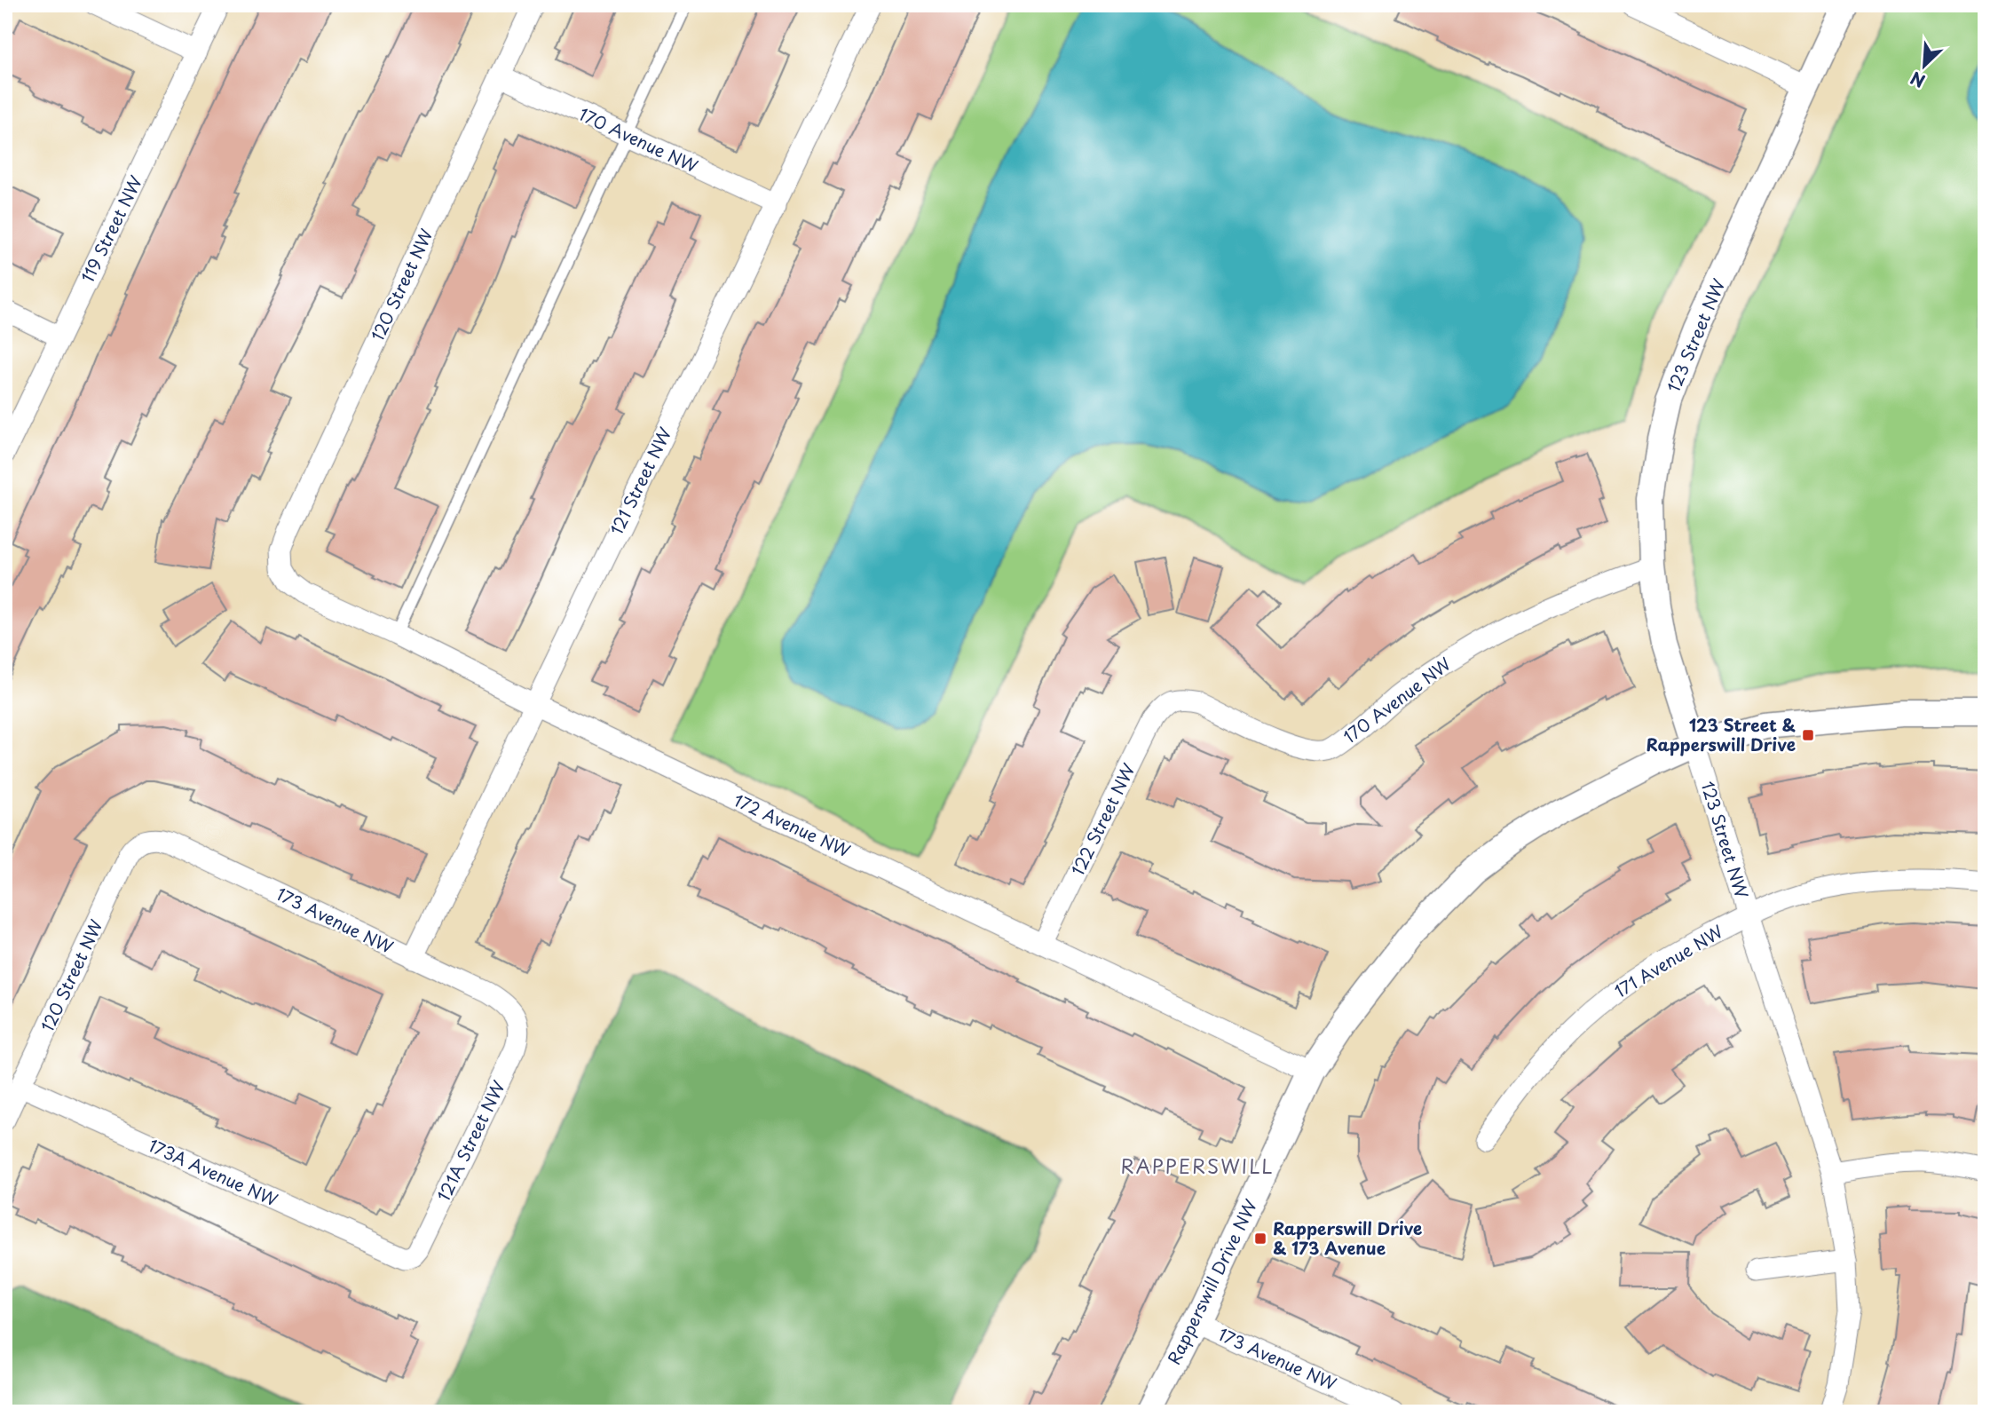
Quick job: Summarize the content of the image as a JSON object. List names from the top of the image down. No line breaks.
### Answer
{"streets":{"street":["170 Avenue NW","119 Street NW","120 Street NW","123 Street NW","121 Street NW","122 Street NW","172 Avenue NW","173 Avenue NW","171 Avenue NW","121A Street NW","173A Avenue NW","Rapperswill Drive NW"]},"crossings":[["170 Avenue NW","120 Street NW"],["170 Avenue NW","123 Street NW"],["170 Avenue NW","121 Street NW"],["170 Avenue NW","122 Street NW"],["120 Street NW","172 Avenue NW"],["120 Street NW","173 Avenue NW"],["120 Street NW","173A Avenue NW"],["123 Street NW","171 Avenue NW"],["123 Street NW","Rapperswill Drive NW"],["121 Street NW","172 Avenue NW"],["121 Street NW","173 Avenue NW"],["122 Street NW","172 Avenue NW"],["172 Avenue NW","Rapperswill Drive NW"],["173 Avenue NW","121A Street NW"],["173 Avenue NW","Rapperswill Drive NW"],["121A Street NW","173A Avenue NW"]],"districts":["RAPPERSWILL"],"places":{"transit":["123 Street & Rapperswill Drive","Rapperswill Drive & 173 Avenue"]},"north":"bottom left"}
